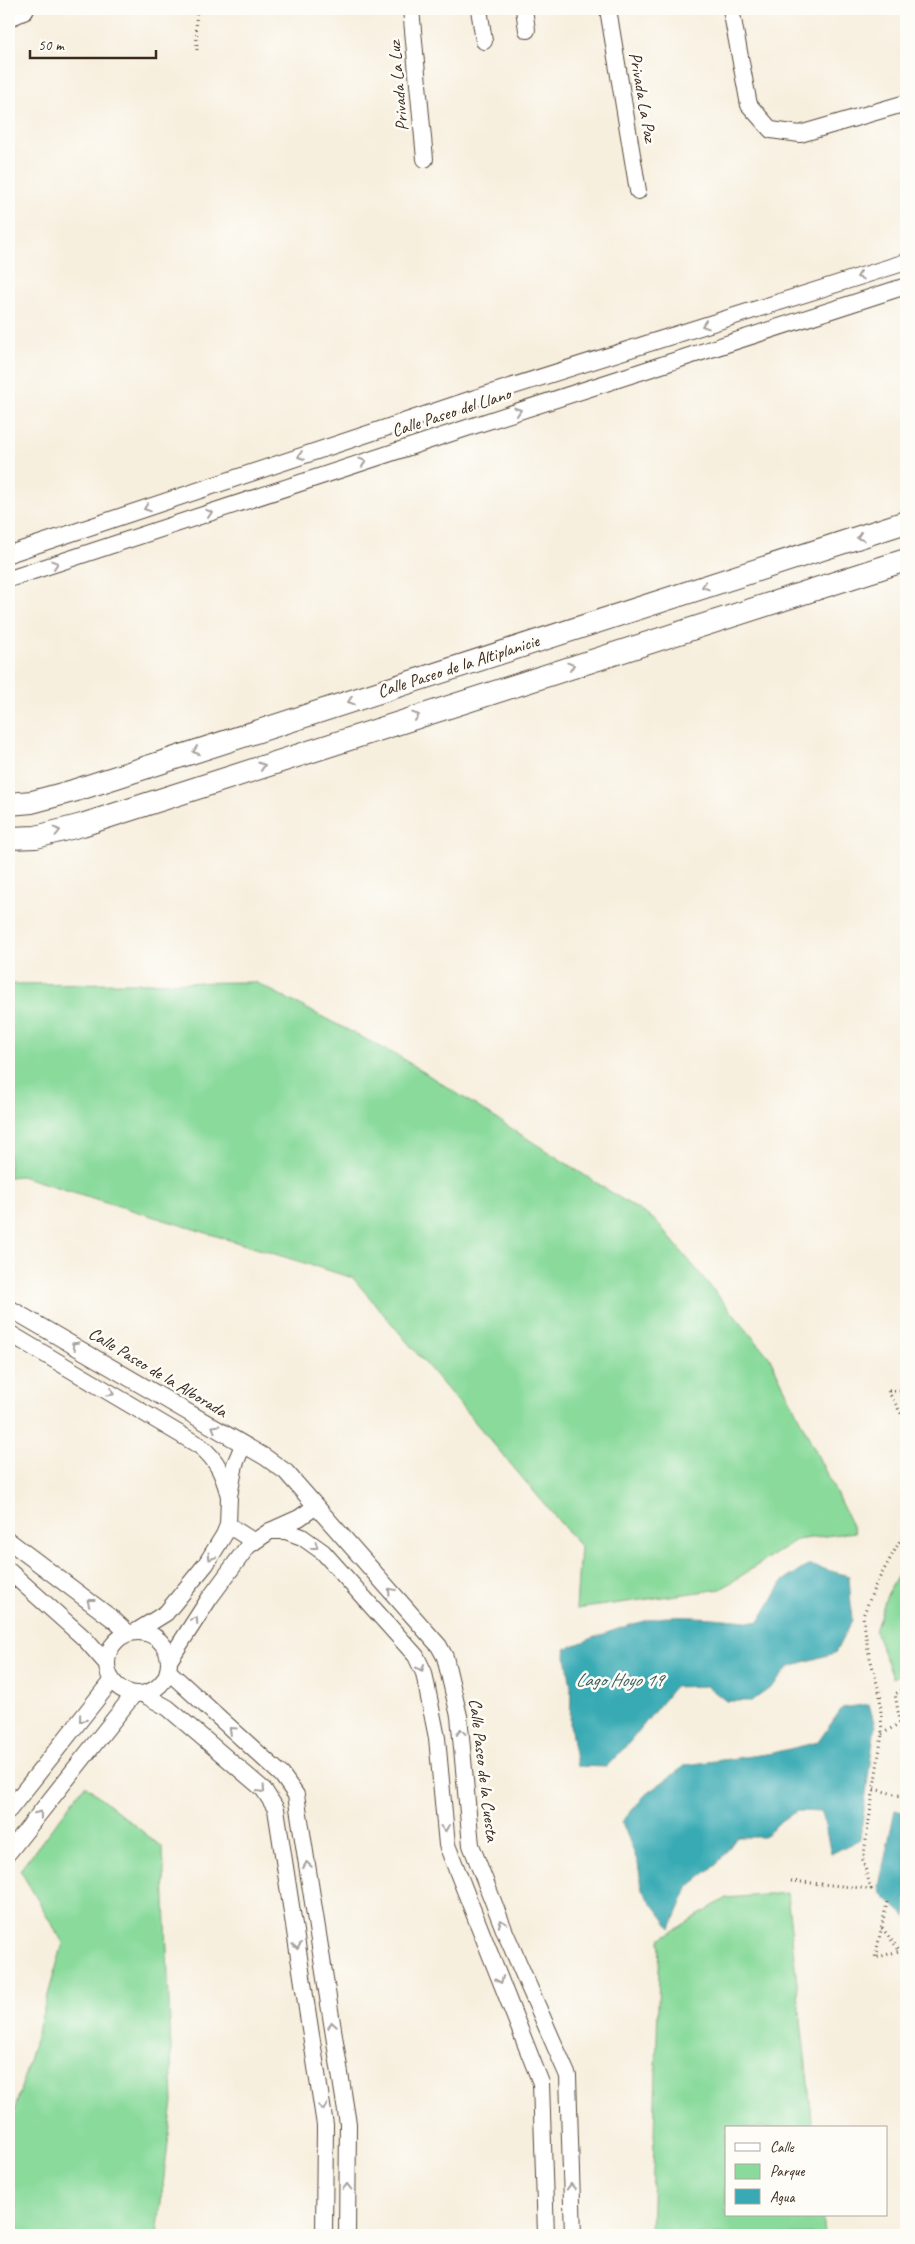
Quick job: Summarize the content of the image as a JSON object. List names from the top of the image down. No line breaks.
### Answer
{"streets":{"street":["Privada La Luz","Privada La Paz","Calle Paseo del Llano","Calle Paseo de la Altiplanicie","Calle Paseo de la Alborada","Calle Paseo de la Cuesta"]},"crossings":[["Calle Paseo de la Alborada","Calle Paseo de la Cuesta"]],"water":["Lago Hoyo 19"],"legend":["Calle","Parque","Agua"],"scale_bar":"50 m"}
